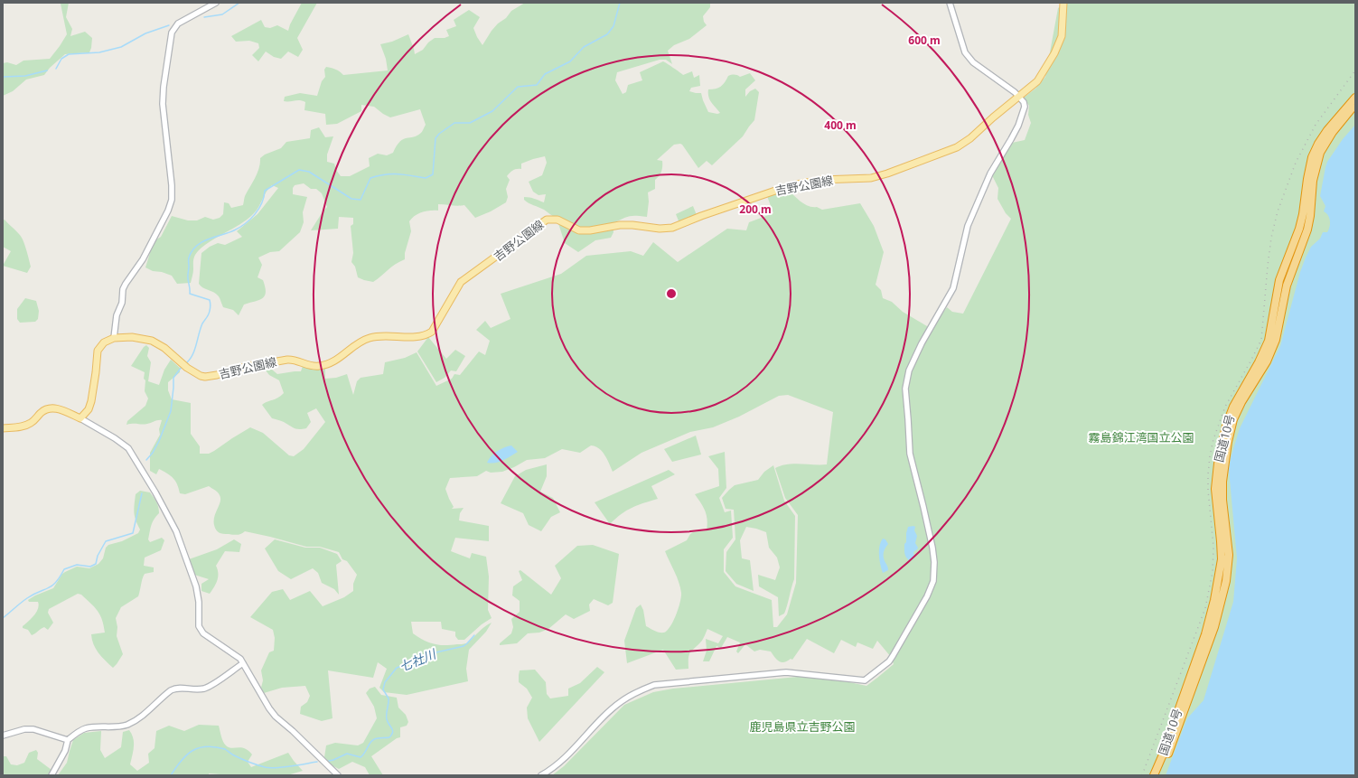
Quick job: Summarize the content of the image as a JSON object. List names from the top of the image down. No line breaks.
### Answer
{"streets":{"highway":["国道10号"],"main road":["吉野公園線"]},"water":["七社川"],"parks":["霧島錦江湾国立公園","鹿児島県立吉野公園"],"rings":["600 m","400 m","200 m"]}
